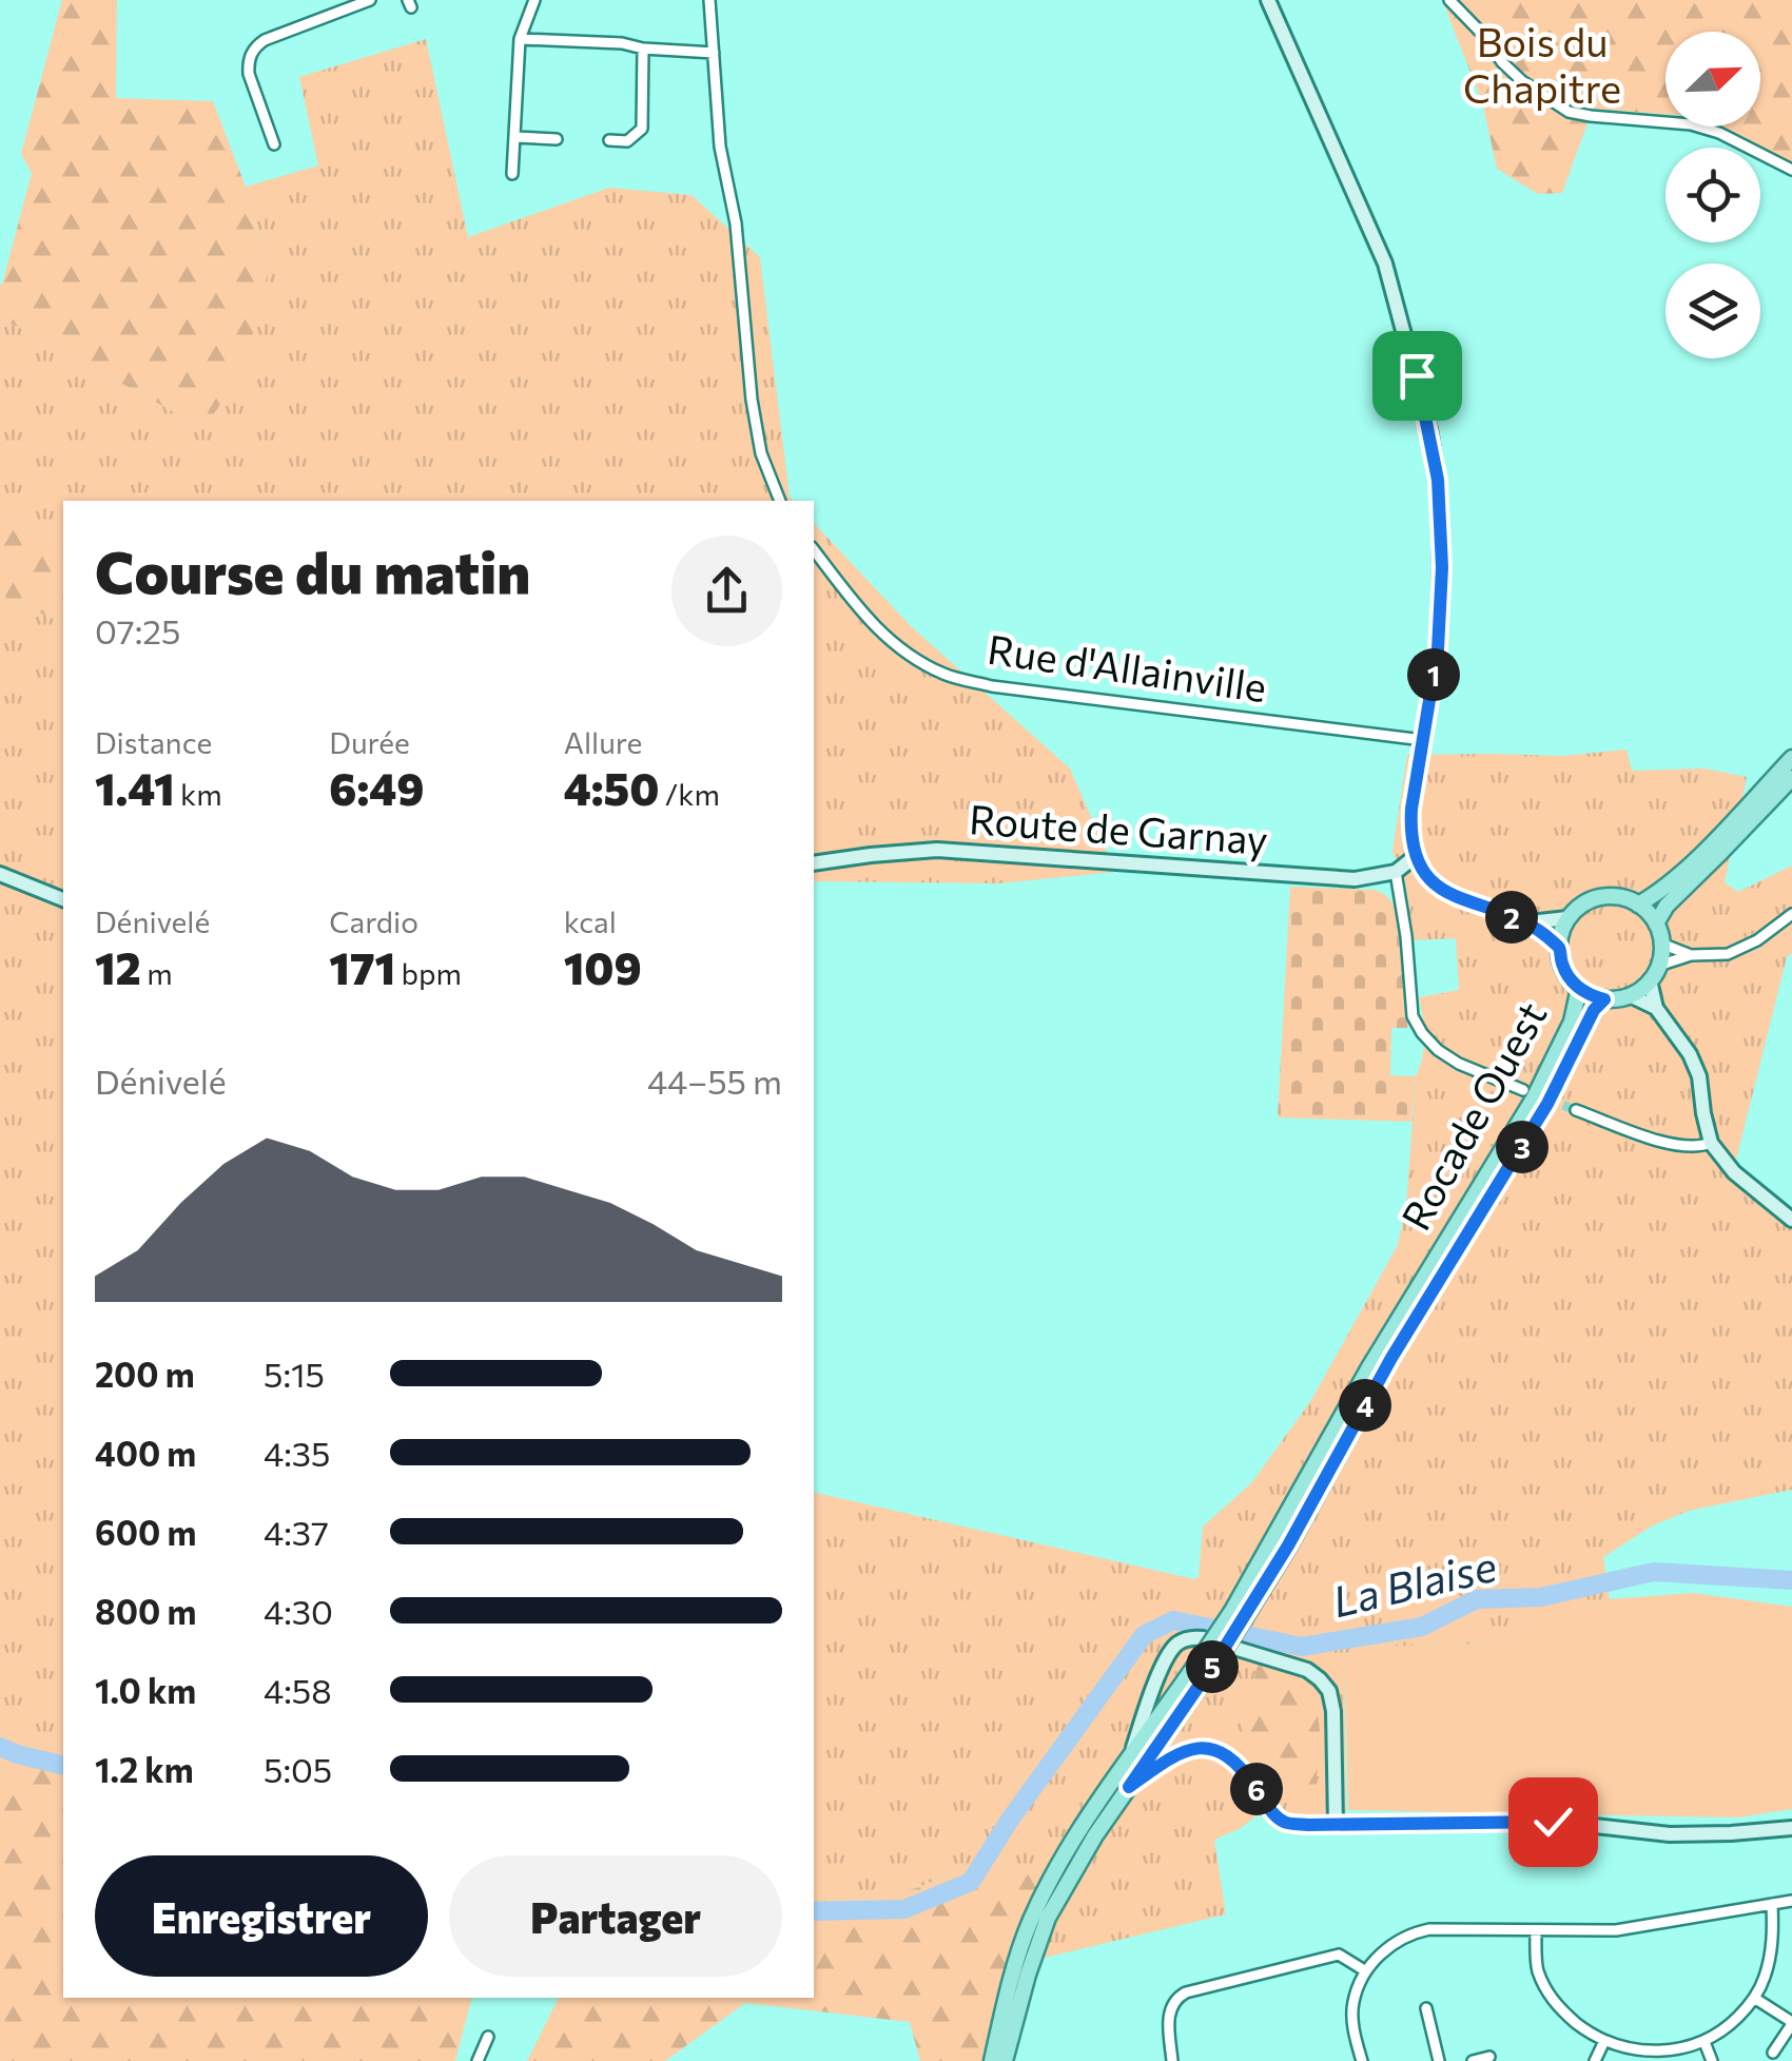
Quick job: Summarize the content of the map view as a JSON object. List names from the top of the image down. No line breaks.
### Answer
{"streets":{"main road":["Rocade Ouest"],"street":["Rue d'Allainville","Route de Garnay"]},"water":["La Blaise"],"parks":["Bois du Chapitre"],"north":"top right","page":{"heading":["Course du matin","07:25"],"pins":["1","2","3","4","5","6"],"stats":[["Distance","1.41 km"],["Durée","6:49"],["Allure","4:50 /km"],["Dénivelé","12 m"],["Cardio","171 bpm"],["kcal","109"]],"chart":["Dénivelé","44–55 m"],"list":[{"name":"200 m","note":"5:15"},{"name":"400 m","note":"4:35"},{"name":"600 m","note":"4:37"},{"name":"800 m","note":"4:30"},{"name":"1.0 km","note":"4:58"},{"name":"1.2 km","note":"5:05"}],"buttons":["Enregistrer","Partager"]}}
